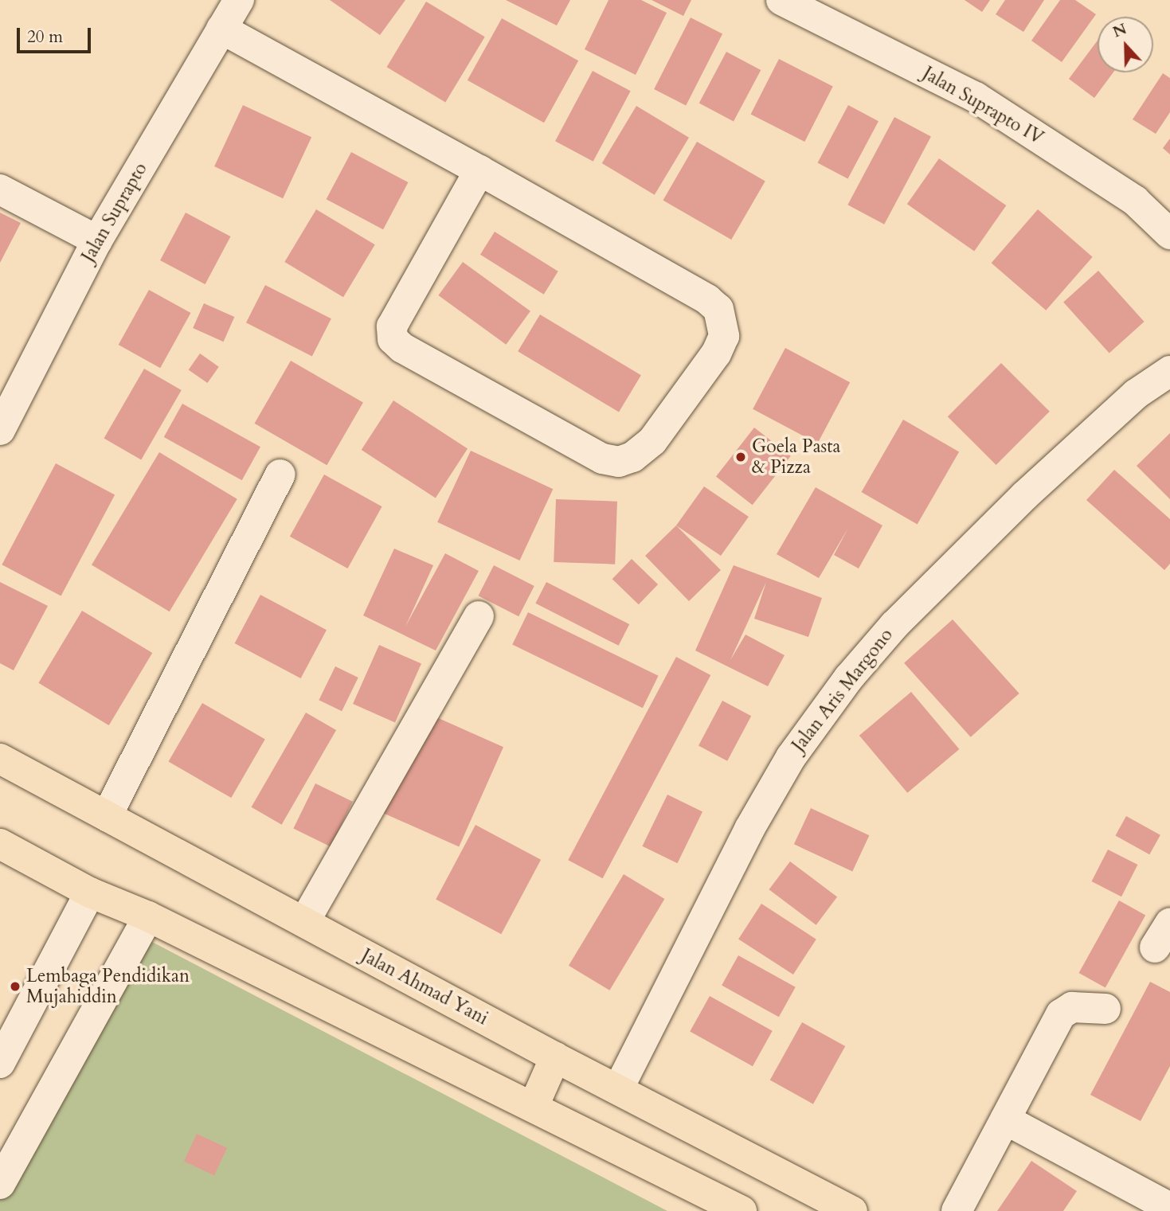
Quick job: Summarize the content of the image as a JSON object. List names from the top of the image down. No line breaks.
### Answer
{"streets":{"main road":["Jalan Ahmad Yani"],"street":["Jalan Suprapto IV","Jalan Suprapto","Jalan Aris Margono"]},"crossings":[["Jalan Aris Margono","Jalan Ahmad Yani"]],"places":["Goela Pasta & Pizza","Lembaga Pendidikan Mujahiddin"],"scale_bar":"20 m","north":"top"}
